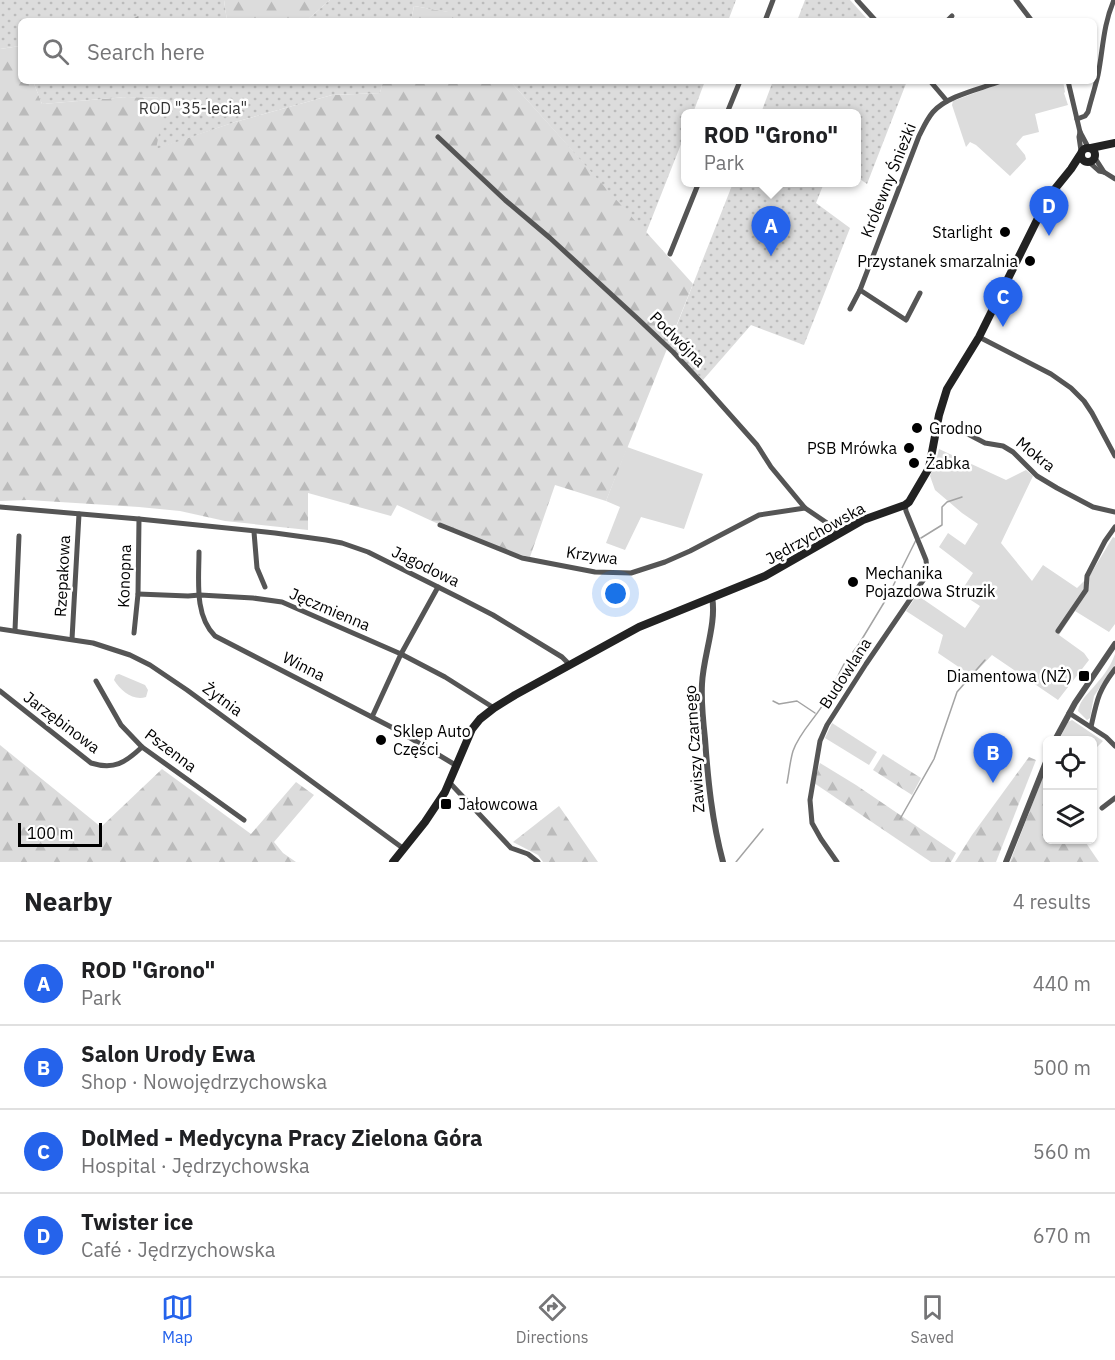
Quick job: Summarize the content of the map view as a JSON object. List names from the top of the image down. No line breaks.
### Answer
{"streets":{"main road":["Jędrzychowska"],"street":["Królewny Śnieżki","Podwójna","Mokra","Krzywa","Jagodowa","Rzepakowa","Konopna","Jęczmienna","Winna","Budowlana","Żytnia","Jarzębinowa","Zawiszy Czarnego","Pszenna"]},"crossings":[["Podwójna","Jędrzychowska"],["Podwójna","Krzywa"],["Jędrzychowska","Jagodowa"],["Jędrzychowska","Jęczmienna"],["Jędrzychowska","Winna"],["Jędrzychowska","Budowlana"],["Jędrzychowska","Żytnia"],["Jędrzychowska","Zawiszy Czarnego"],["Jagodowa","Rzepakowa"],["Jagodowa","Konopna"],["Rzepakowa","Żytnia"],["Konopna","Jęczmienna"],["Jęczmienna","Winna"],["Jarzębinowa","Pszenna"]],"parks":["ROD \"35-lecia\""],"places":{"other":["Starlight","Przystanek smarzalnia","Grodno","PSB Mrówka","Żabka","Mechanika Pojazdowa Struzik","Sklep Auto Części"],"transit":["Diamentowa (NŻ)","Jałowcowa"]},"scale_bar":"100 m","page":{"search":"Search here","popup":["ROD \"Grono\"","Park"],"pins":["D","A","C","B"],"scale":"100 m","heading":["Nearby","4 results"],"list":[{"mark":"A","name":"ROD \"Grono\"","note":"Park","value":"440 m"},{"mark":"B","name":"Salon Urody Ewa","note":"Shop · Nowojędrzychowska","value":"500 m"},{"mark":"C","name":"DolMed - Medycyna Pracy Zielona Góra","note":"Hospital · Jędrzychowska","value":"560 m"},{"mark":"D","name":"Twister ice","note":"Café · Jędrzychowska","value":"670 m"}],"nav":["Map","Directions","Saved"]}}
